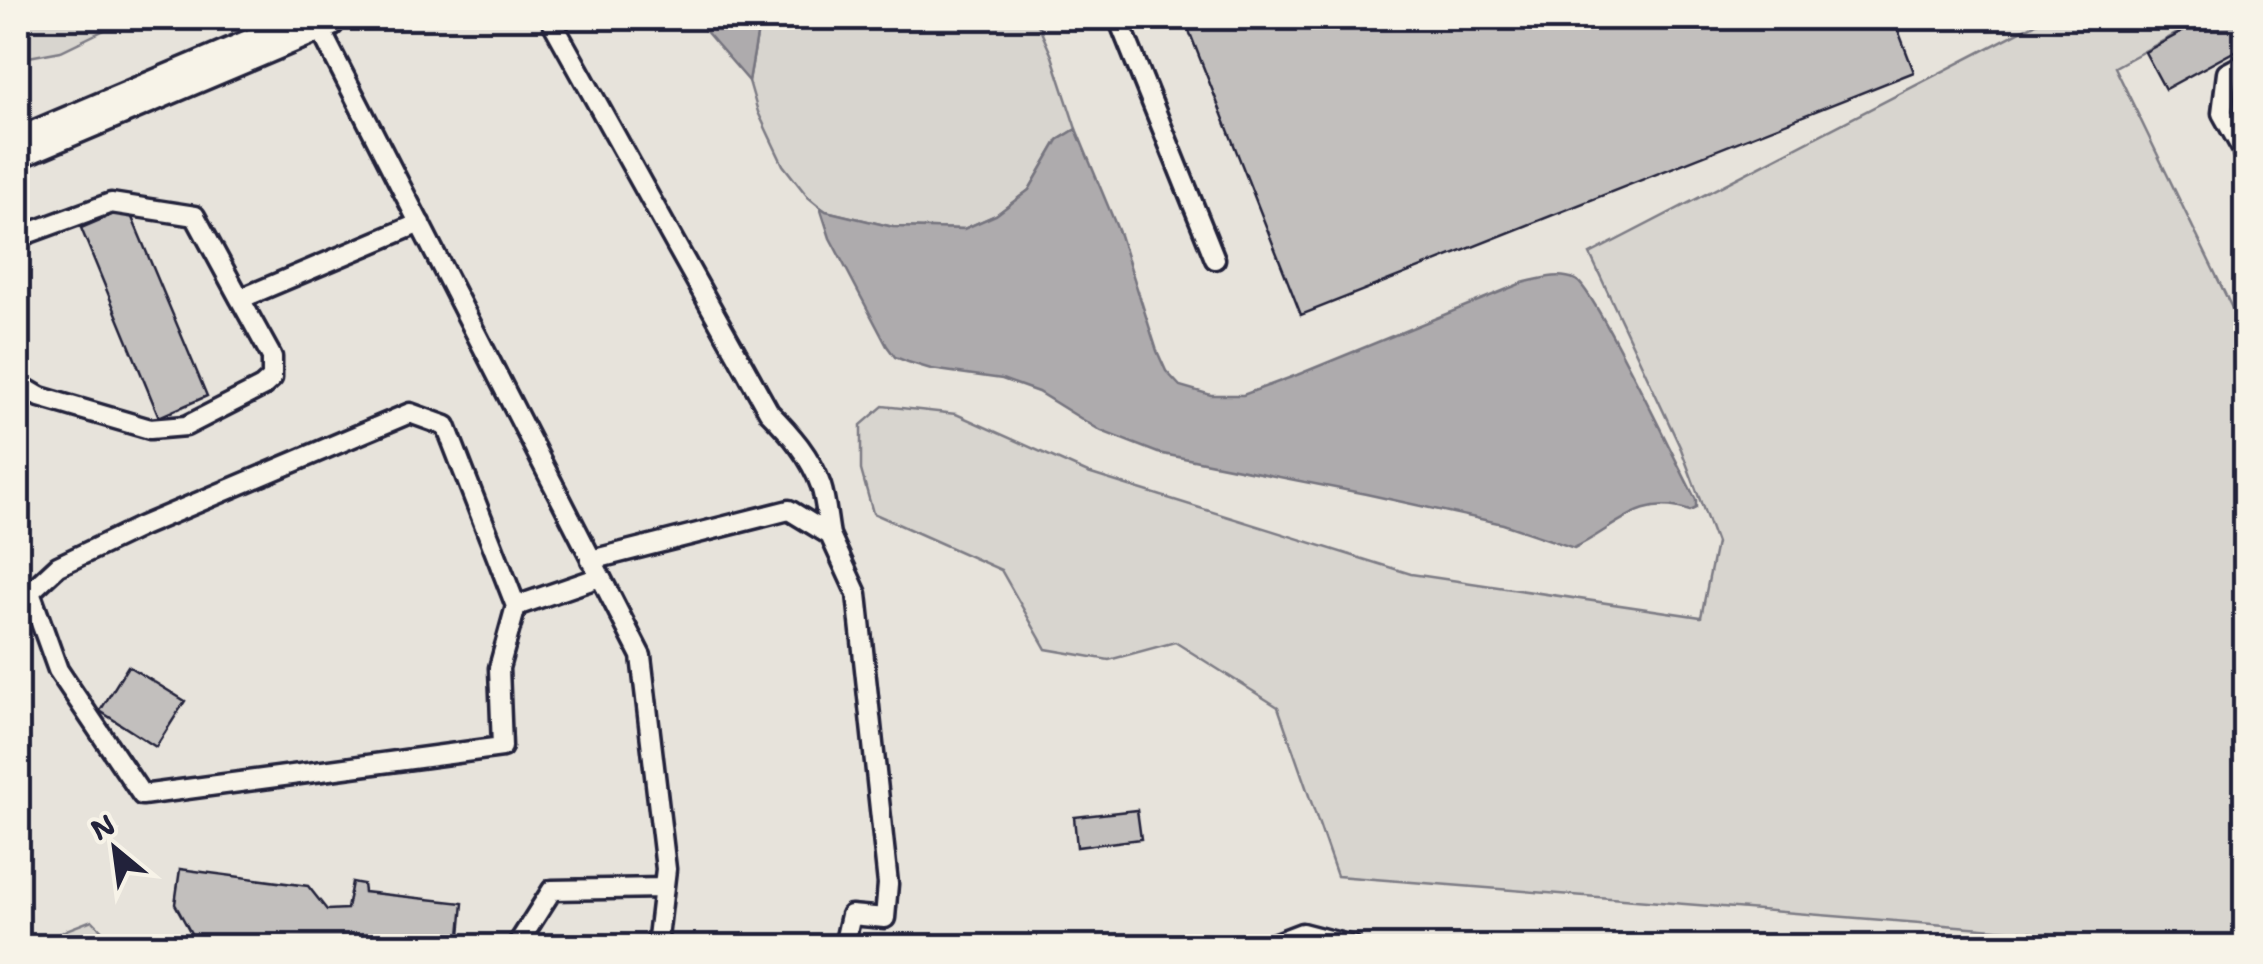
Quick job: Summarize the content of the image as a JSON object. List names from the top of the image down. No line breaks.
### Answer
{"north":"top left"}
